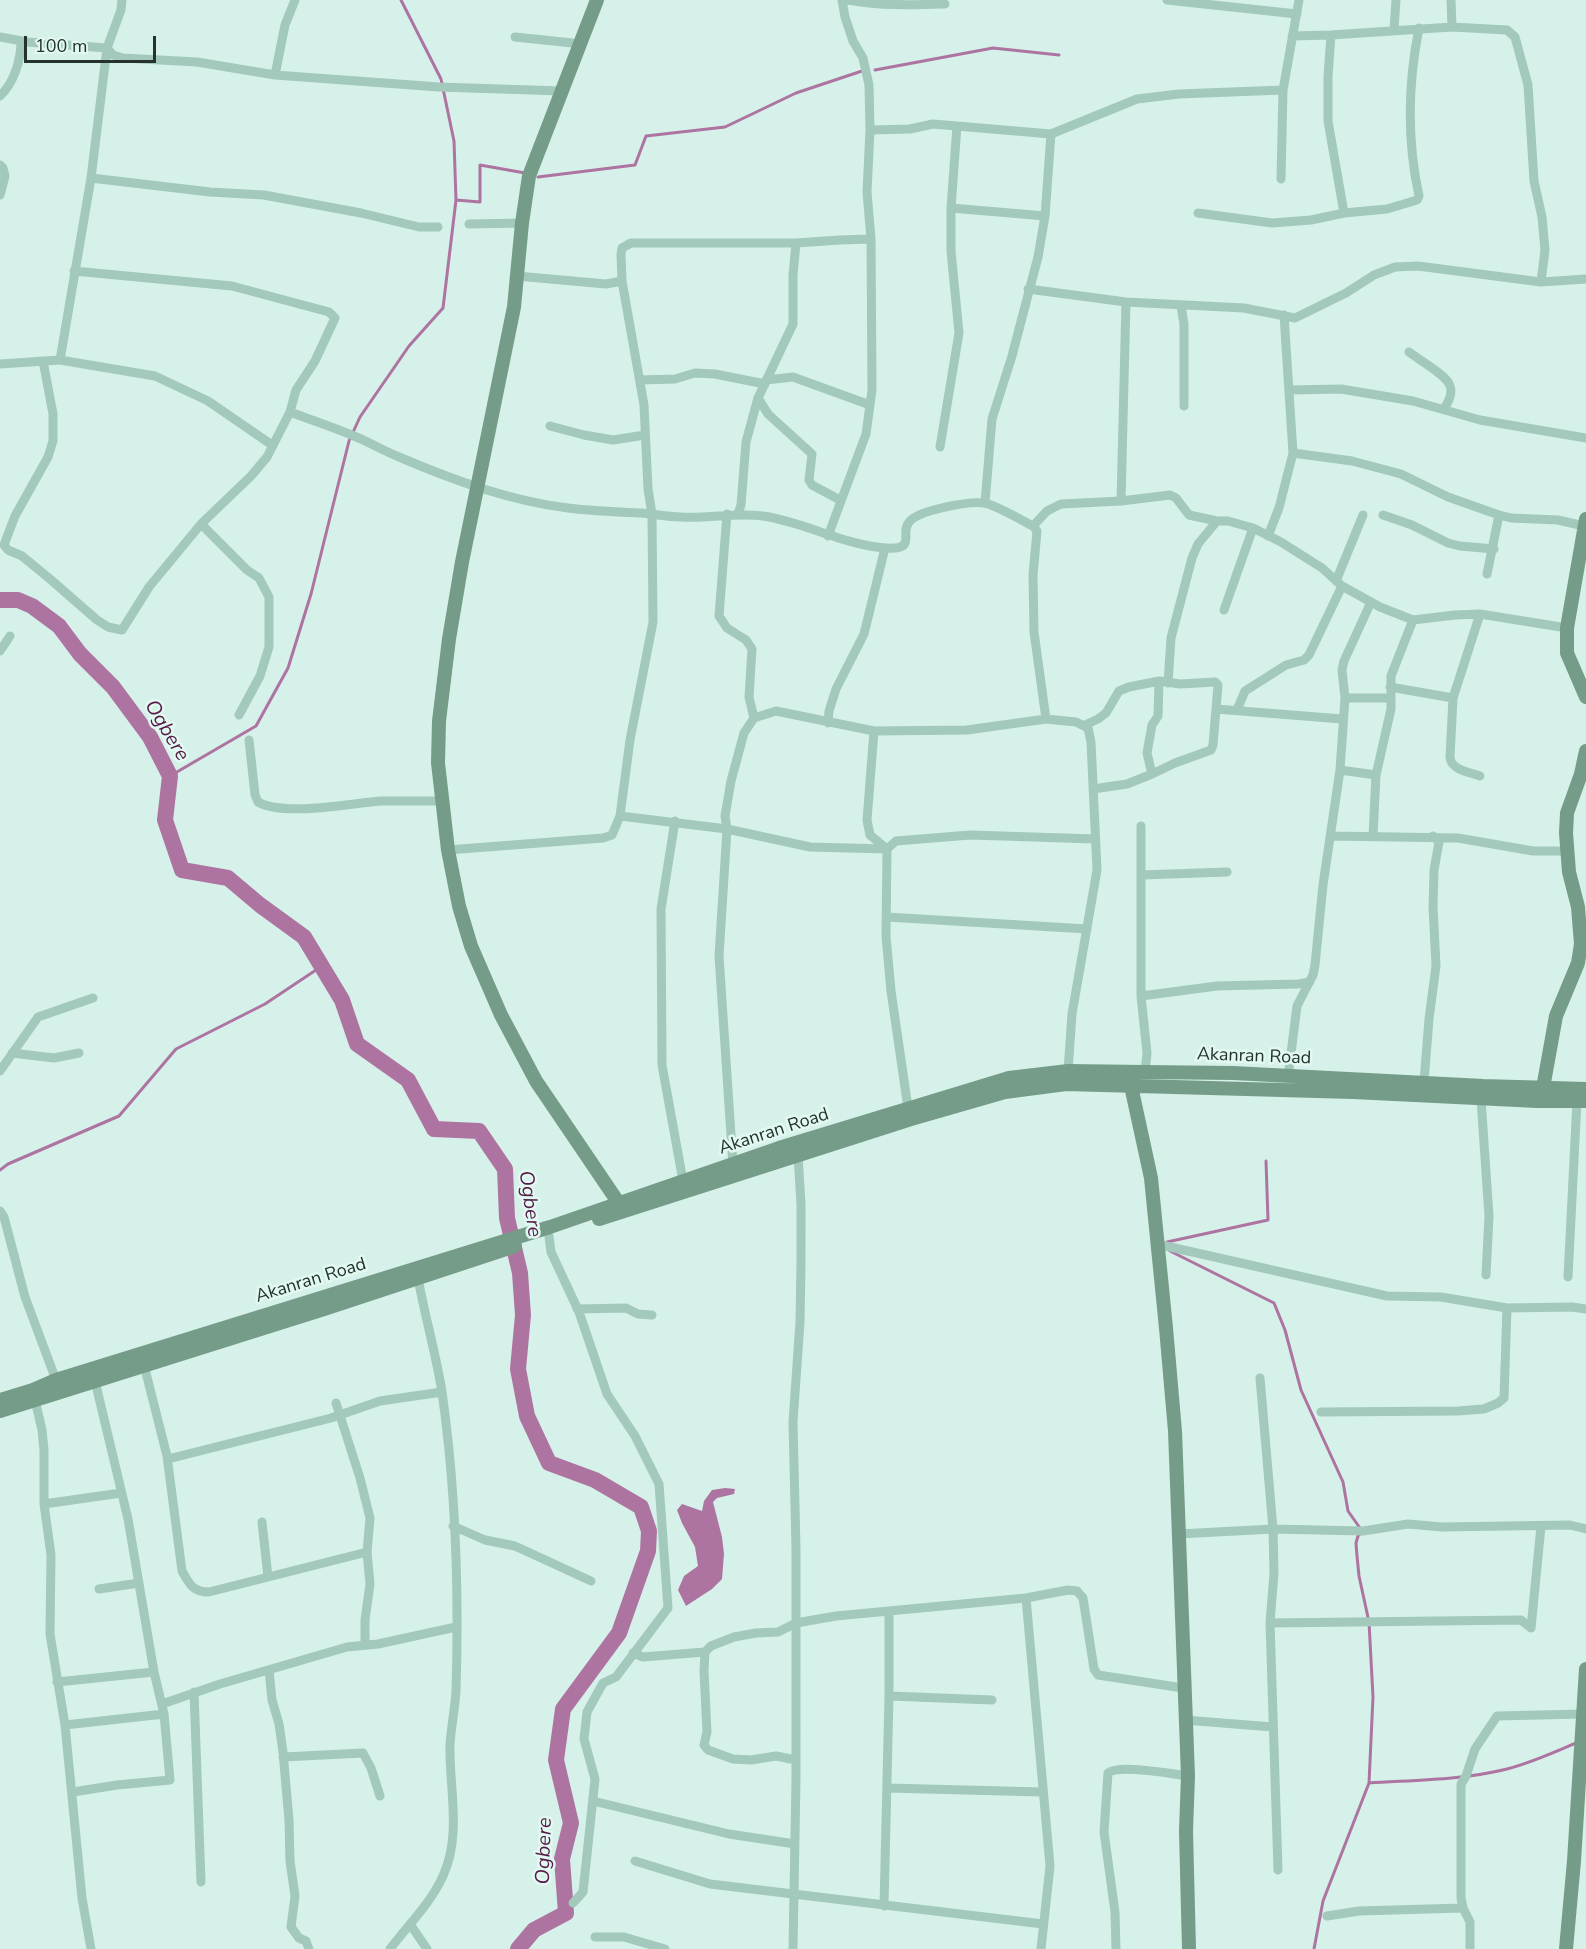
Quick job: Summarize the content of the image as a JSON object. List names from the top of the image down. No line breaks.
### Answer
{"streets":{"main road":["Akanran Road"]},"water":["Ogbere"],"scale_bar":"100 m"}
